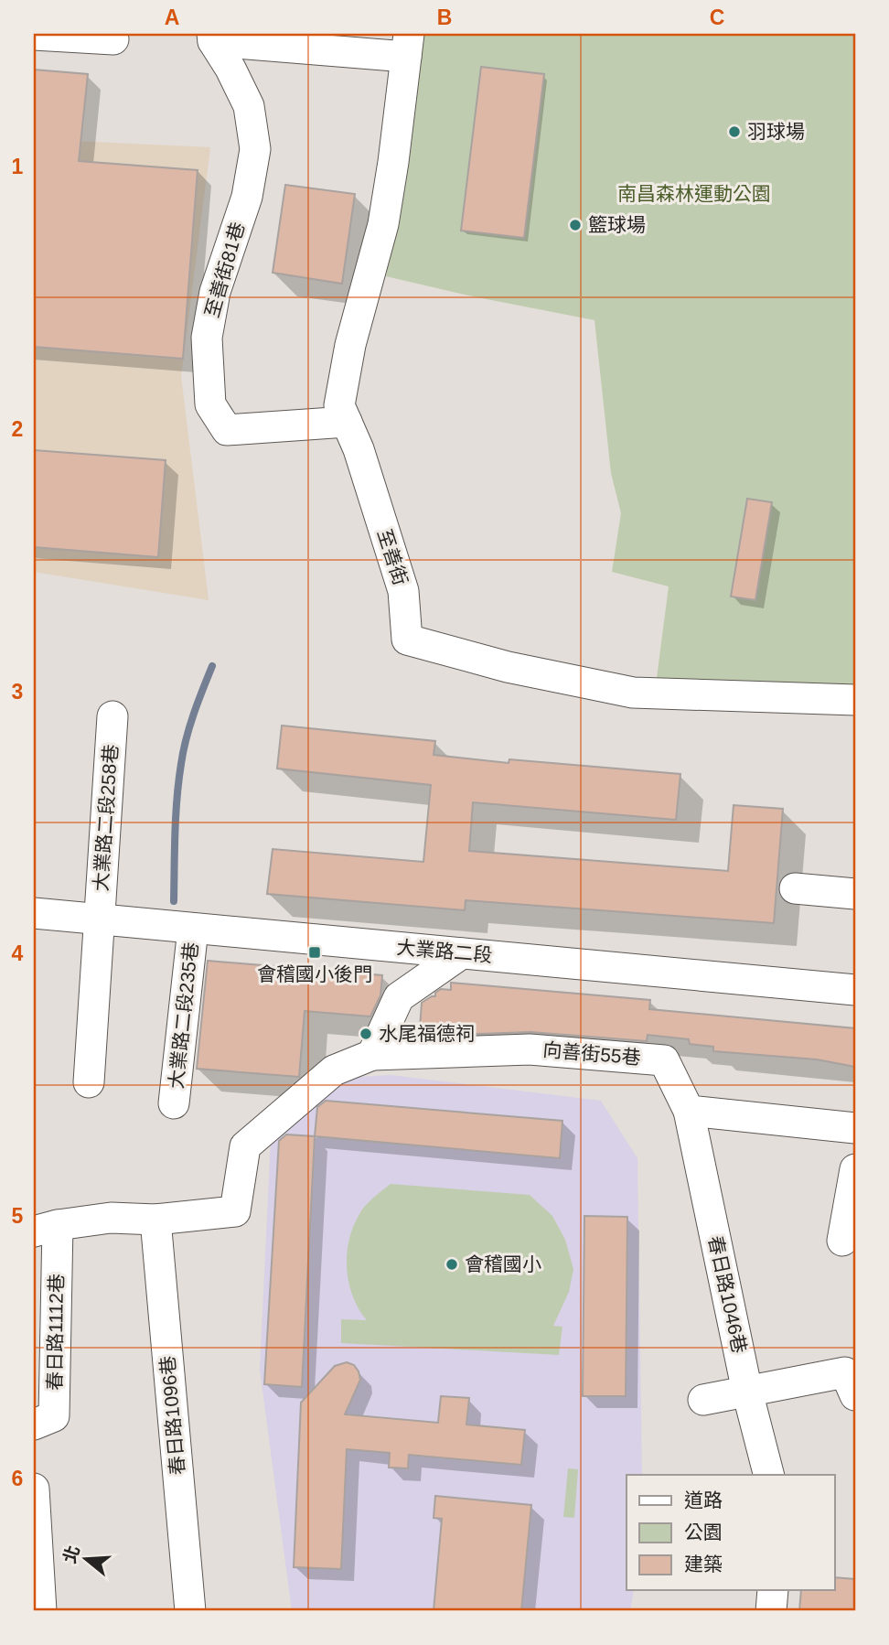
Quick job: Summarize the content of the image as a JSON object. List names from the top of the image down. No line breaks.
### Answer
{"streets":{"street":["至善街81巷","至善街","大業路二段258巷","大業路二段","大業路二段235巷","向善街55巷","春日路1046巷","春日路1112巷","春日路1096巷"]},"crossings":[["至善街81巷","至善街"],["大業路二段258巷","大業路二段"],["大業路二段","大業路二段235巷"],["向善街55巷","春日路1046巷"]],"parks":["南昌森林運動公園"],"places":{"other":["羽球場","籃球場","水尾福德祠","會稽國小"],"transit":["會稽國小後門"]},"legend":["道路","公園","建築"],"north":"left","grid":{"columns":["A","B","C"],"rows":["1","2","3","4","5","6"]}}
